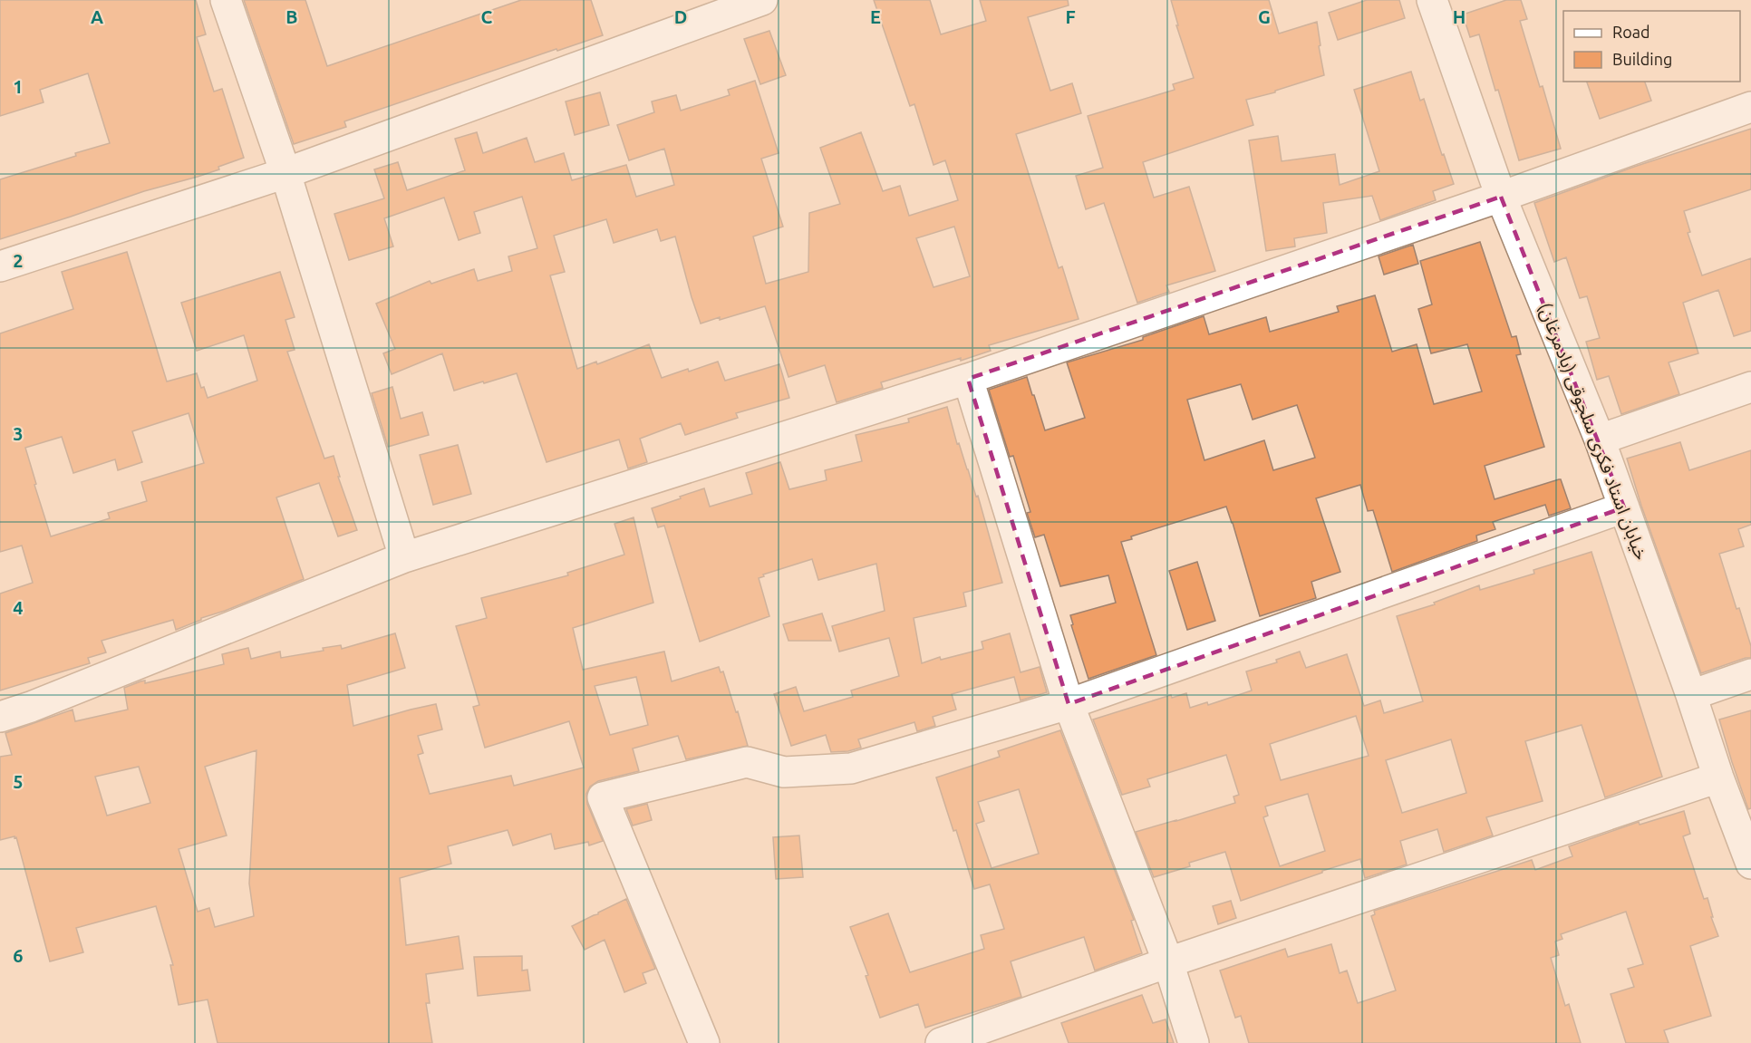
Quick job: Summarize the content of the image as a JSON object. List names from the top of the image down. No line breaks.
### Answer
{"streets":{"street":["خیابان استاد فکری سلجوقی (بادمرغان)"]},"legend":["Road","Building"],"grid":{"columns":["A","B","C","D","E","F","G","H"],"rows":["1","2","3","4","5","6"]}}
